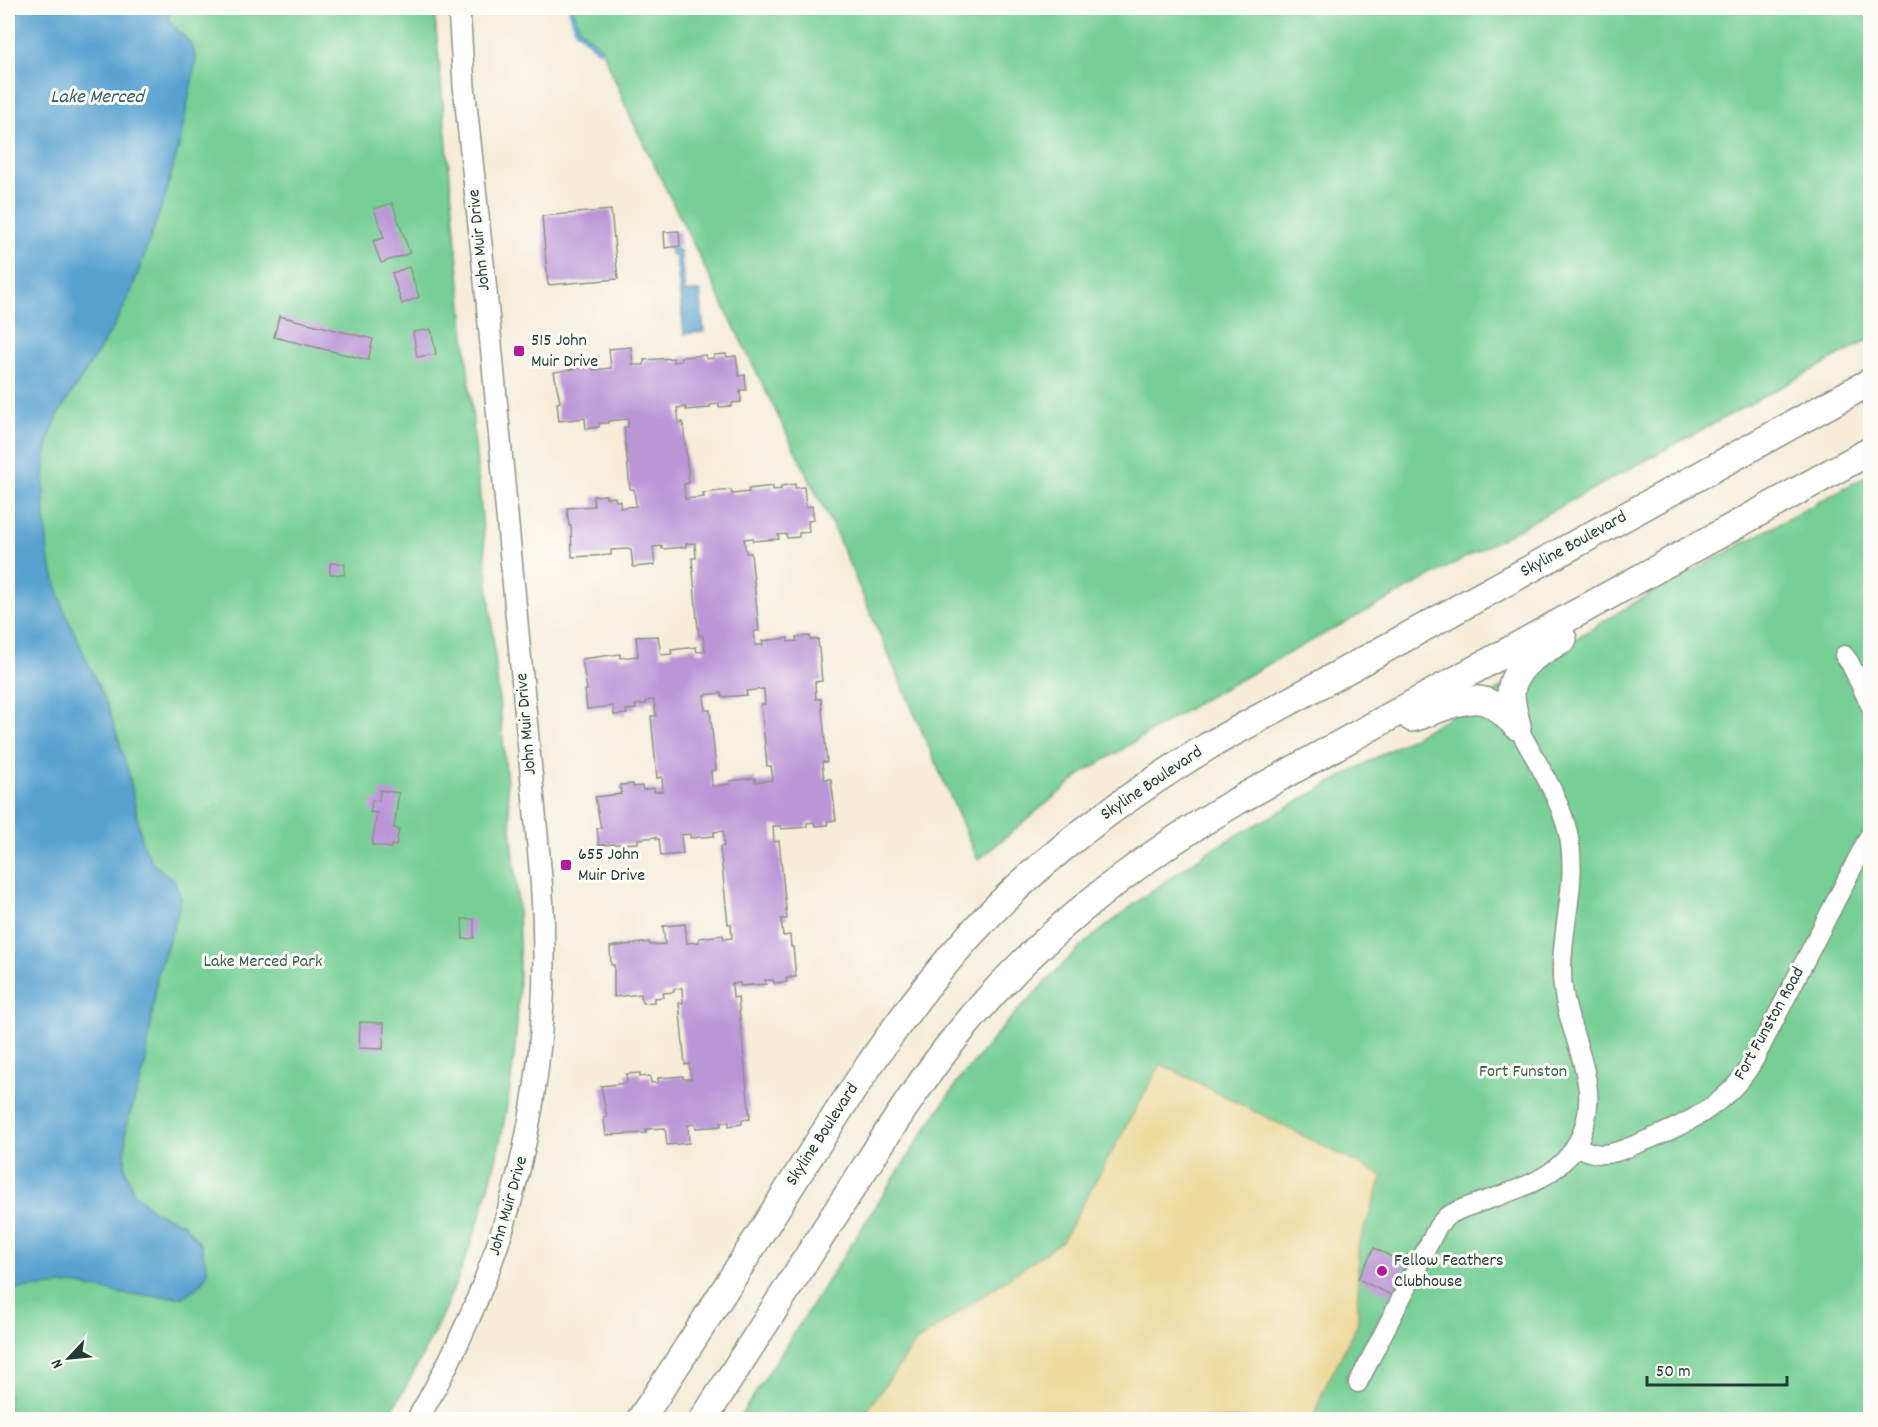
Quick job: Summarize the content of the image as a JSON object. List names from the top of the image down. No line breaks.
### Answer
{"streets":{"main road":["Skyline Boulevard"],"street":["John Muir Drive","Fort Funston Road"]},"water":["Lake Merced"],"parks":["Lake Merced Park","Fort Funston"],"places":{"transit":["515 John Muir Drive","655 John Muir Drive"],"other":["Fellow Feathers Clubhouse"]},"scale_bar":"50 m","north":"bottom left"}
